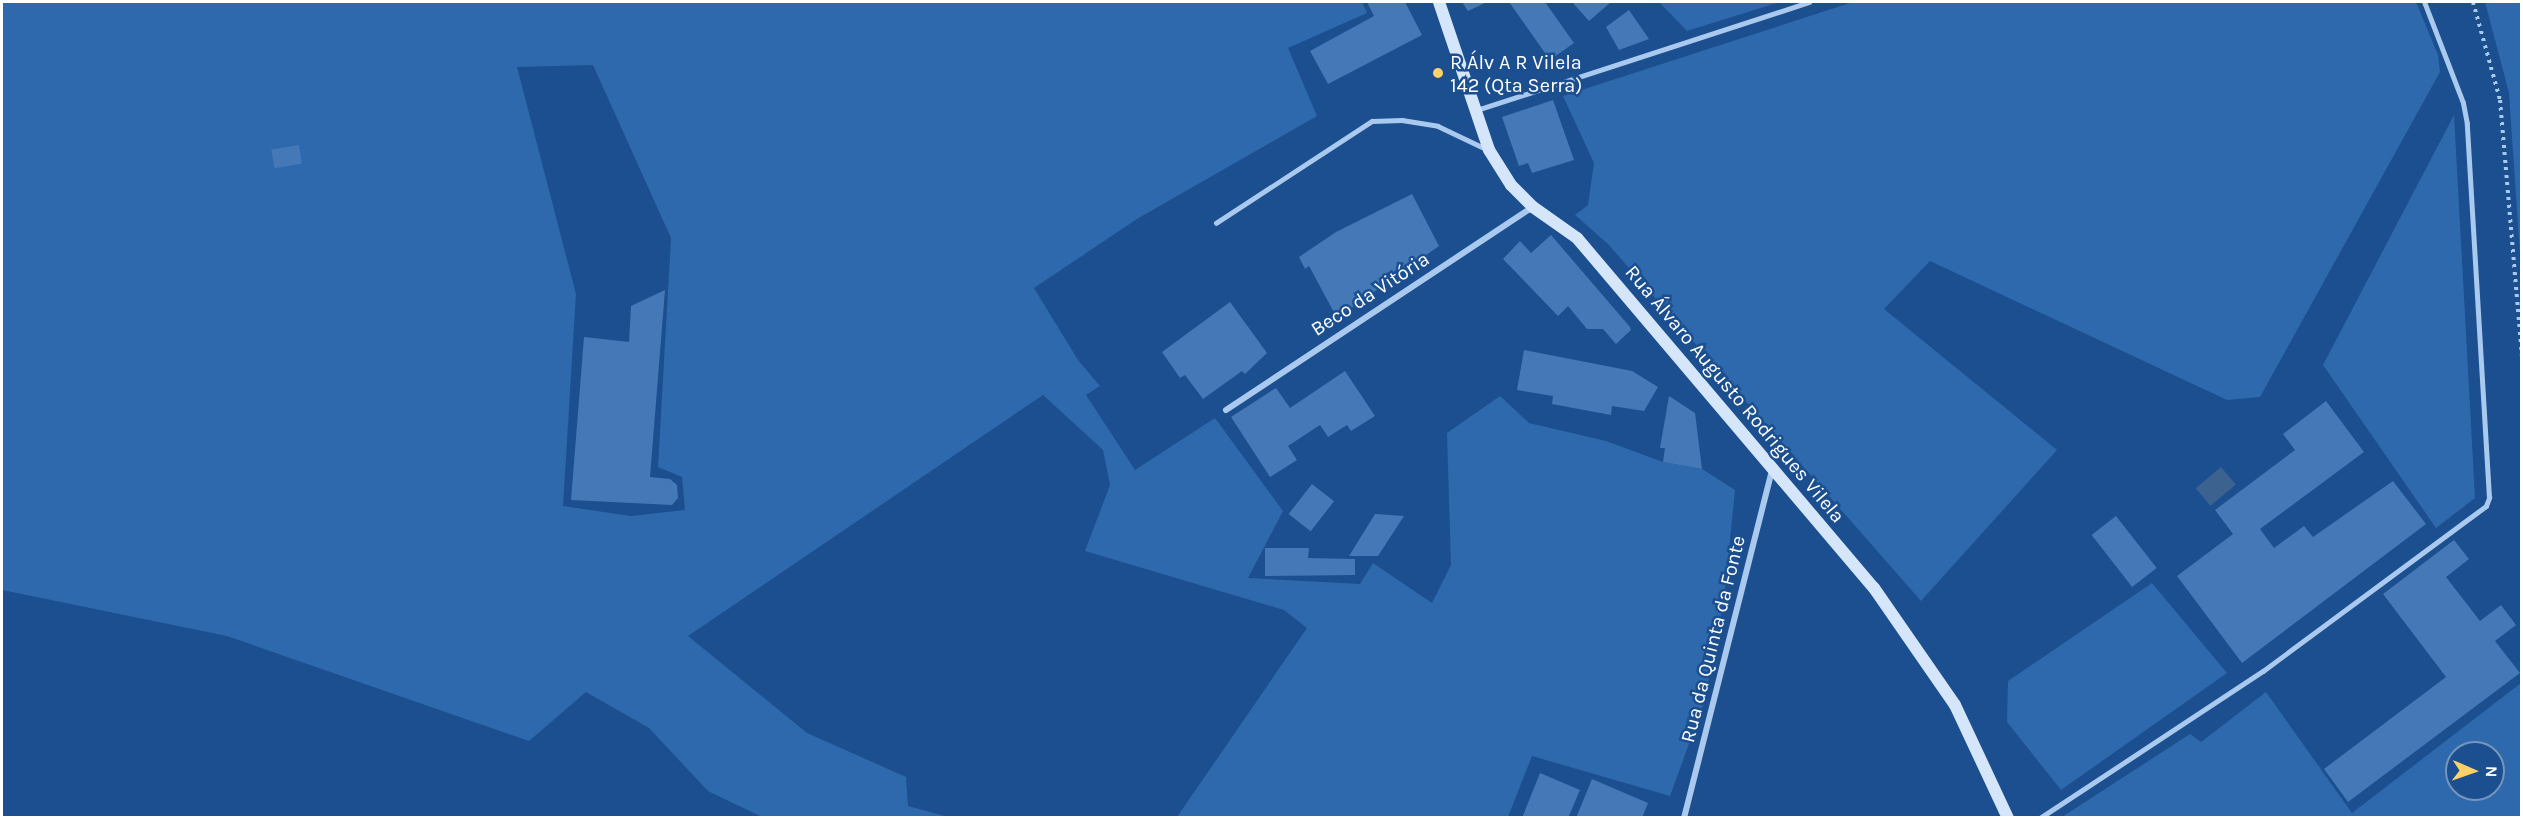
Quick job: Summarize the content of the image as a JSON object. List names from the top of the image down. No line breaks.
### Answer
{"streets":{"main road":["Rua Álvaro Augusto Rodrigues Vilela"],"street":["Beco da Vitória","Rua da Quinta da Fonte"]},"crossings":[["Beco da Vitória","Rua Álvaro Augusto Rodrigues Vilela"],["Rua Álvaro Augusto Rodrigues Vilela","Rua da Quinta da Fonte"]],"places":["R Álv A R Vilela 142 (Qta Serra)"],"north":"right"}
